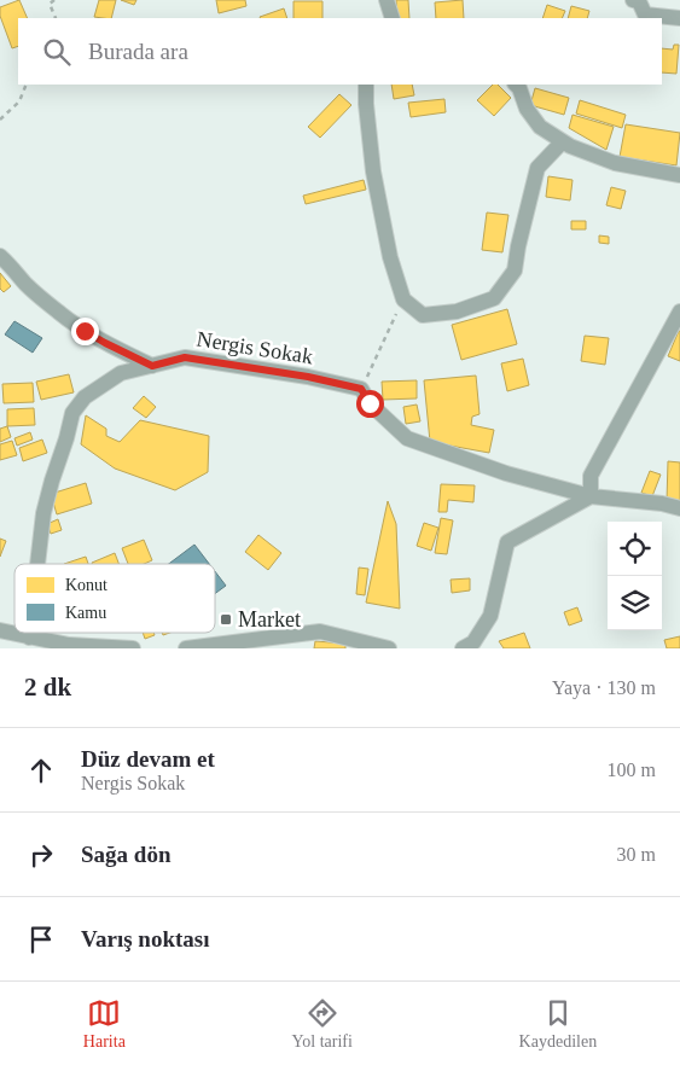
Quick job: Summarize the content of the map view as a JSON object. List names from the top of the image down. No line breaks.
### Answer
{"streets":{"street":["Nergis Sokak"]},"places":{"transit":["Market"]},"legend":["Konut","Kamu"],"page":{"search":"Burada ara","heading":["2 dk","Yaya · 130 m"],"list":[["Düz devam et","Nergis Sokak","100 m"],["Sağa dön","30 m"],"Varış noktası"],"nav":["Harita","Yol tarifi","Kaydedilen"]}}
